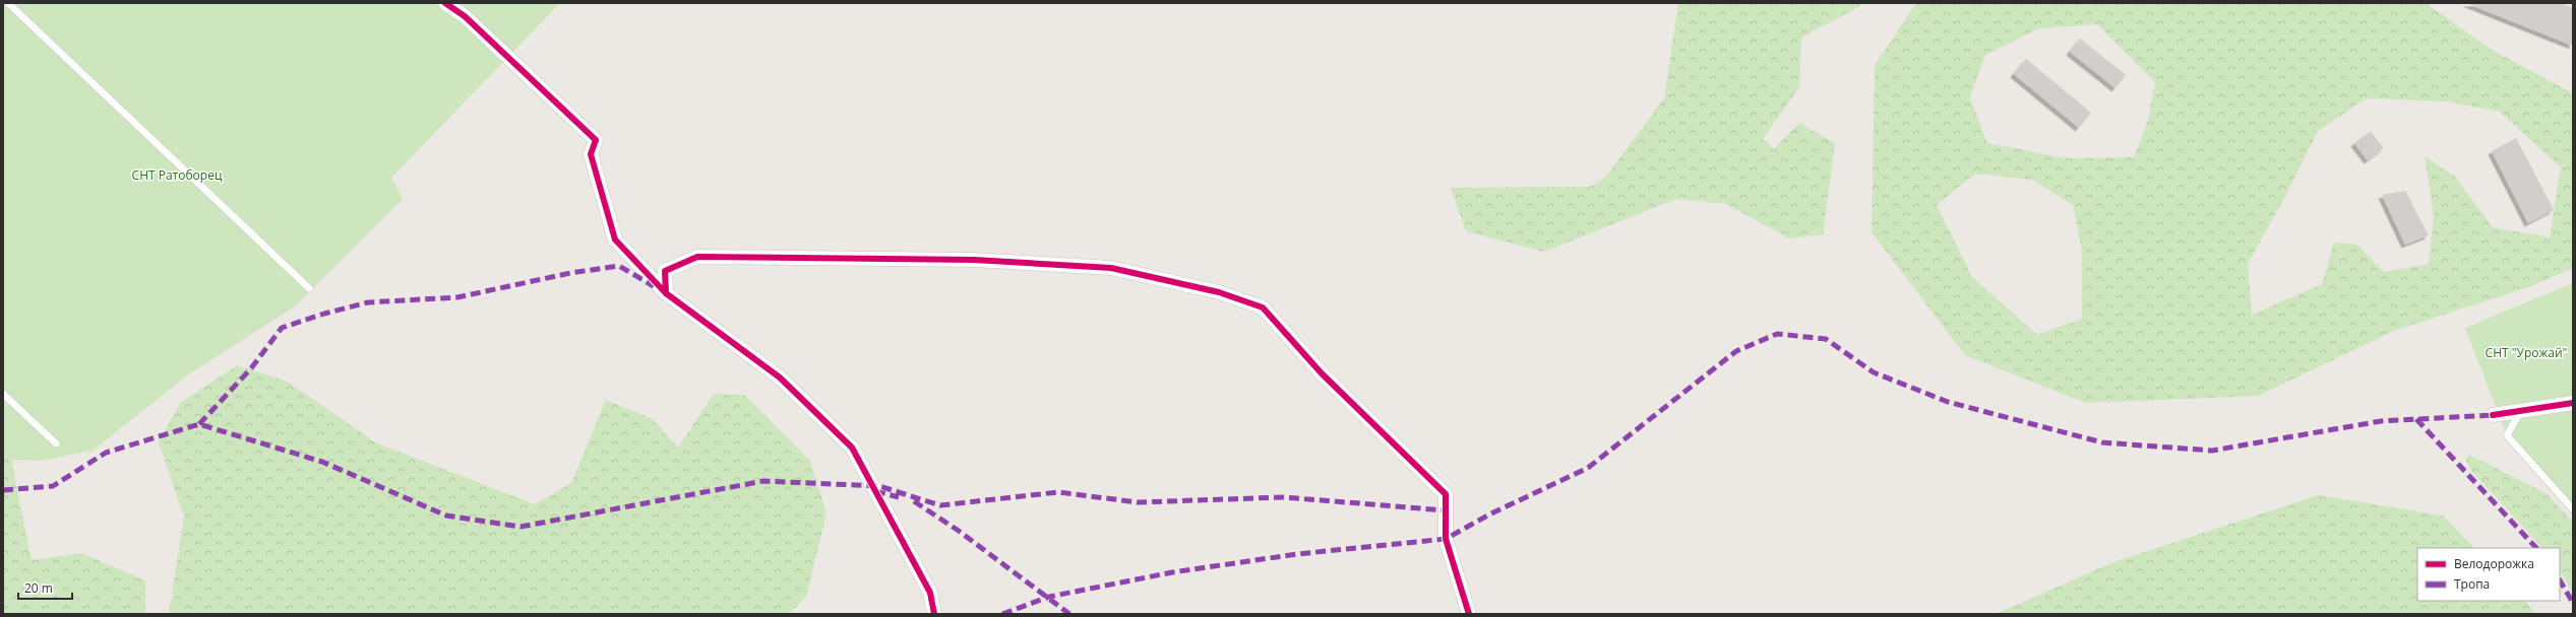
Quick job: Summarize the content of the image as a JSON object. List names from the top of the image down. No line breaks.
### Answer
{"parks":["СНТ Ратоборец","СНТ \"Урожай\""],"legend":["Велодорожка","Тропа"],"scale_bar":"20 m"}
